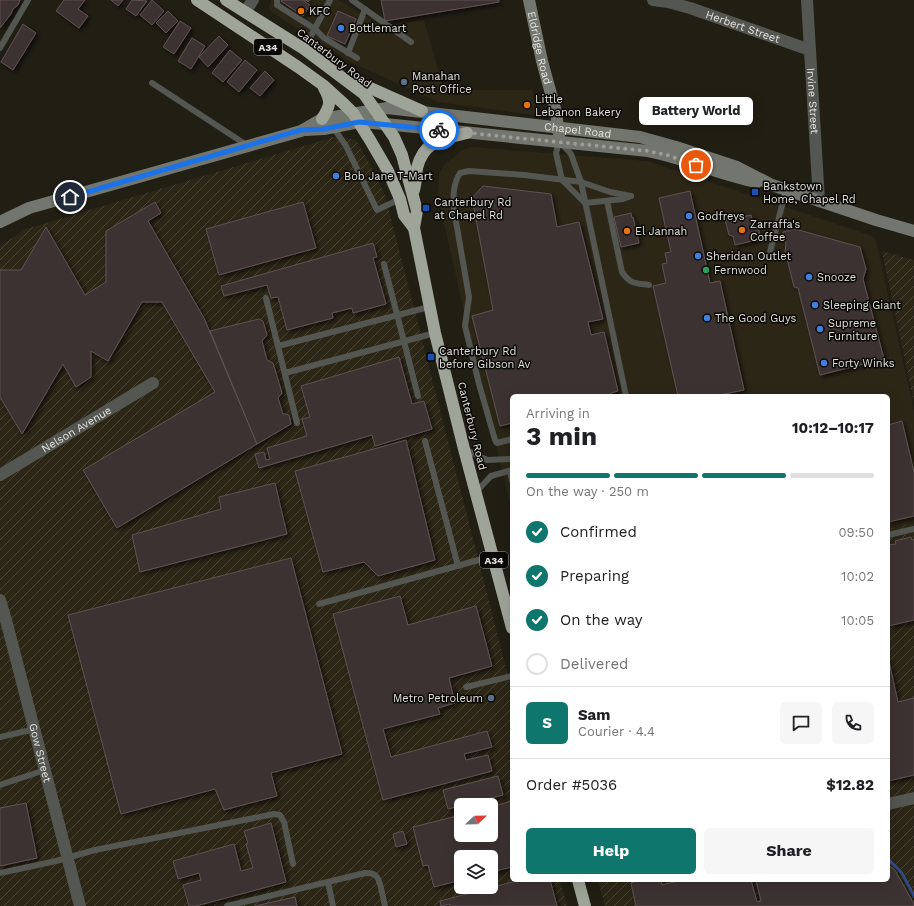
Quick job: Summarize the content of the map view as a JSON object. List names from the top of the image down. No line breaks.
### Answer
{"streets":{"highway":["A34","Canterbury Road"],"main road":["Eldridge Road","Chapel Road"],"street":["Herbert Street","Irvine Street","Nelson Avenue","Gow Street"]},"crossings":[["Herbert Street","Irvine Street"],["Eldridge Road","Chapel Road"],["Canterbury Road","Chapel Road"],["Irvine Street","Chapel Road"]],"places":{"other":["KFC","Bottlemart","Manahan Post Office","Little Lebanon Bakery","Battery World","Bob Jane T-Mart","Godfreys","Zarraffa's Coffee","El Jannah","Sheridan Outlet","Fernwood","Snooze","Sleeping Giant","The Good Guys","Supreme Furniture","Forty Winks","Metro Petroleum"],"transit":["Bankstown Home, Chapel Rd","Canterbury Rd at Chapel Rd","Canterbury Rd before Gibson Av"]},"north":"right","page":{"bubble":"Battery World","heading":["3 min","Arriving in","10:12–10:17"],"panel":["Sam","Courier · 4.4","Order #5036","$12.82"],"bar":"On the way · 250 m","list":[["Confirmed","09:50"],["Preparing","10:02"],["On the way","10:05"],"Delivered"],"round":"S","buttons":["Help","Share"]}}
